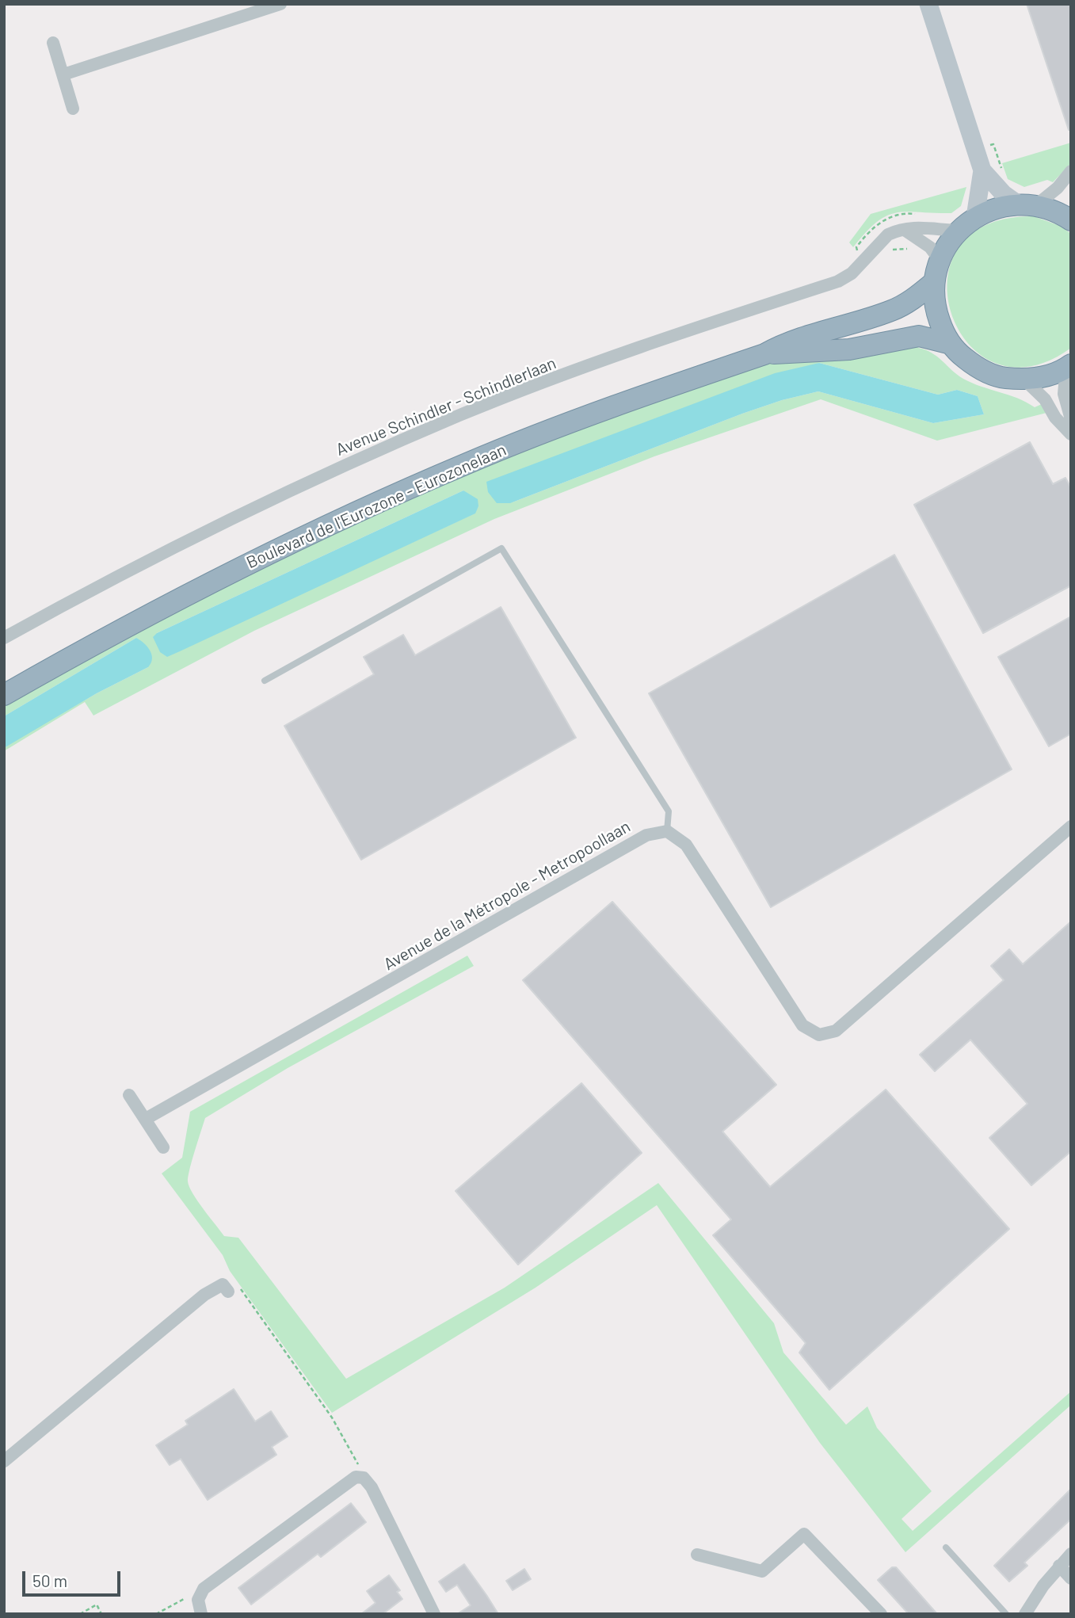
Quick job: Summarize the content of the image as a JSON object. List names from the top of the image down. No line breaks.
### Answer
{"streets":{"highway":["Boulevard de l'Eurozone - Eurozonelaan"],"street":["Avenue Schindler - Schindlerlaan","Avenue de la Métropole - Metropoollaan"]},"scale_bar":"50 m"}
